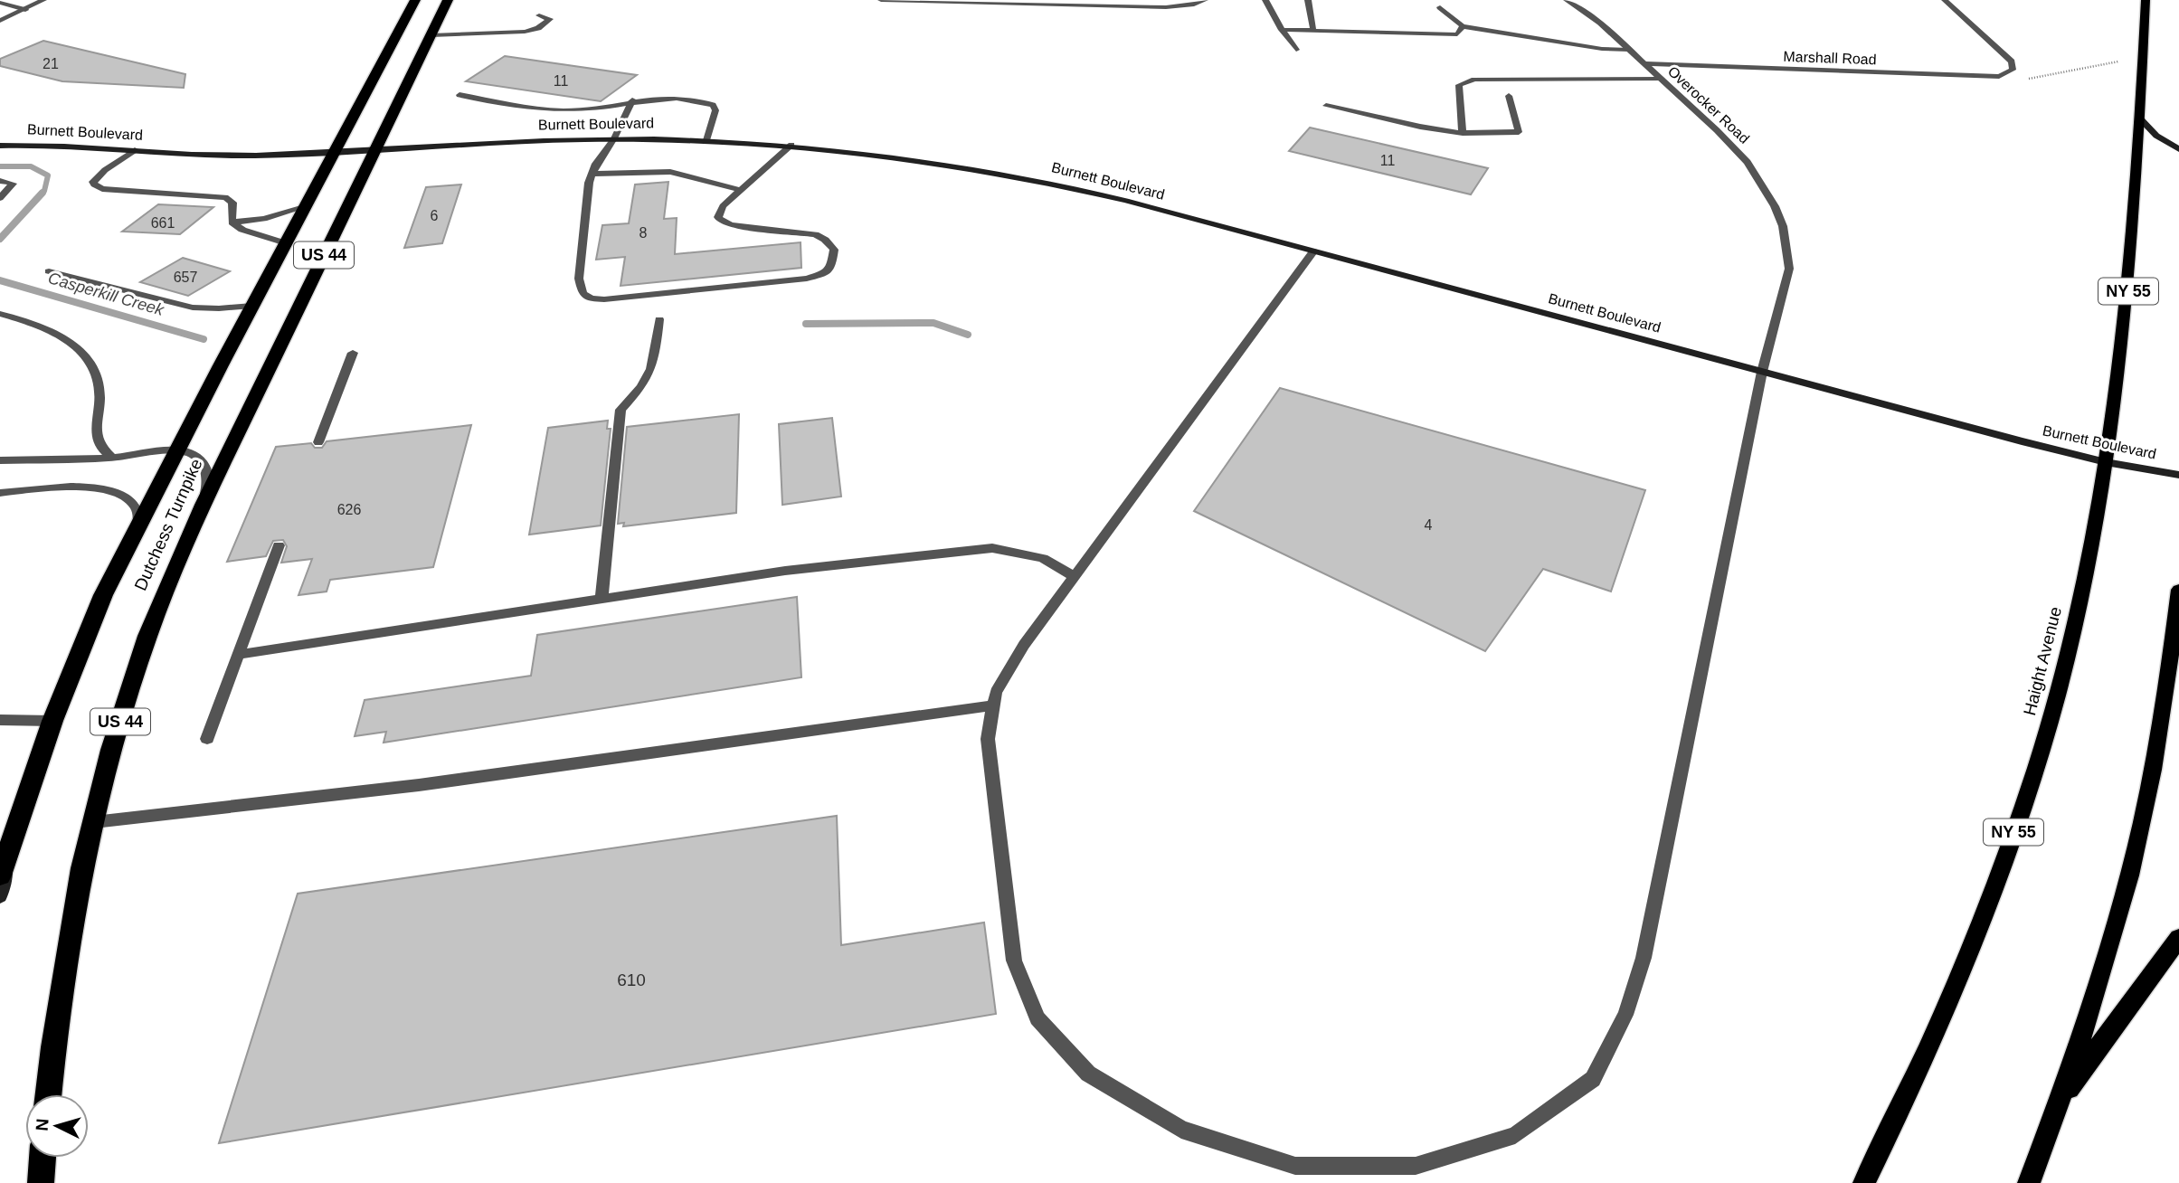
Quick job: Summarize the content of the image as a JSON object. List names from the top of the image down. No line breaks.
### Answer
{"streets":{"highway":["US 44","Dutchess Turnpike"],"main road":["NY 55","Haight Avenue"],"street":["Marshall Road","Overocker Road","Burnett Boulevard"]},"crossings":[["Marshall Road","Overocker Road"],["Overocker Road","Burnett Boulevard"],["Burnett Boulevard","Dutchess Turnpike"],["Burnett Boulevard","Haight Avenue"],["US 44","Dutchess Turnpike"],["NY 55","Haight Avenue"]],"water":["Casperkill Creek"],"house_numbers":["21","11","11","6","661","8","657","626","4","610"],"north":"left"}
